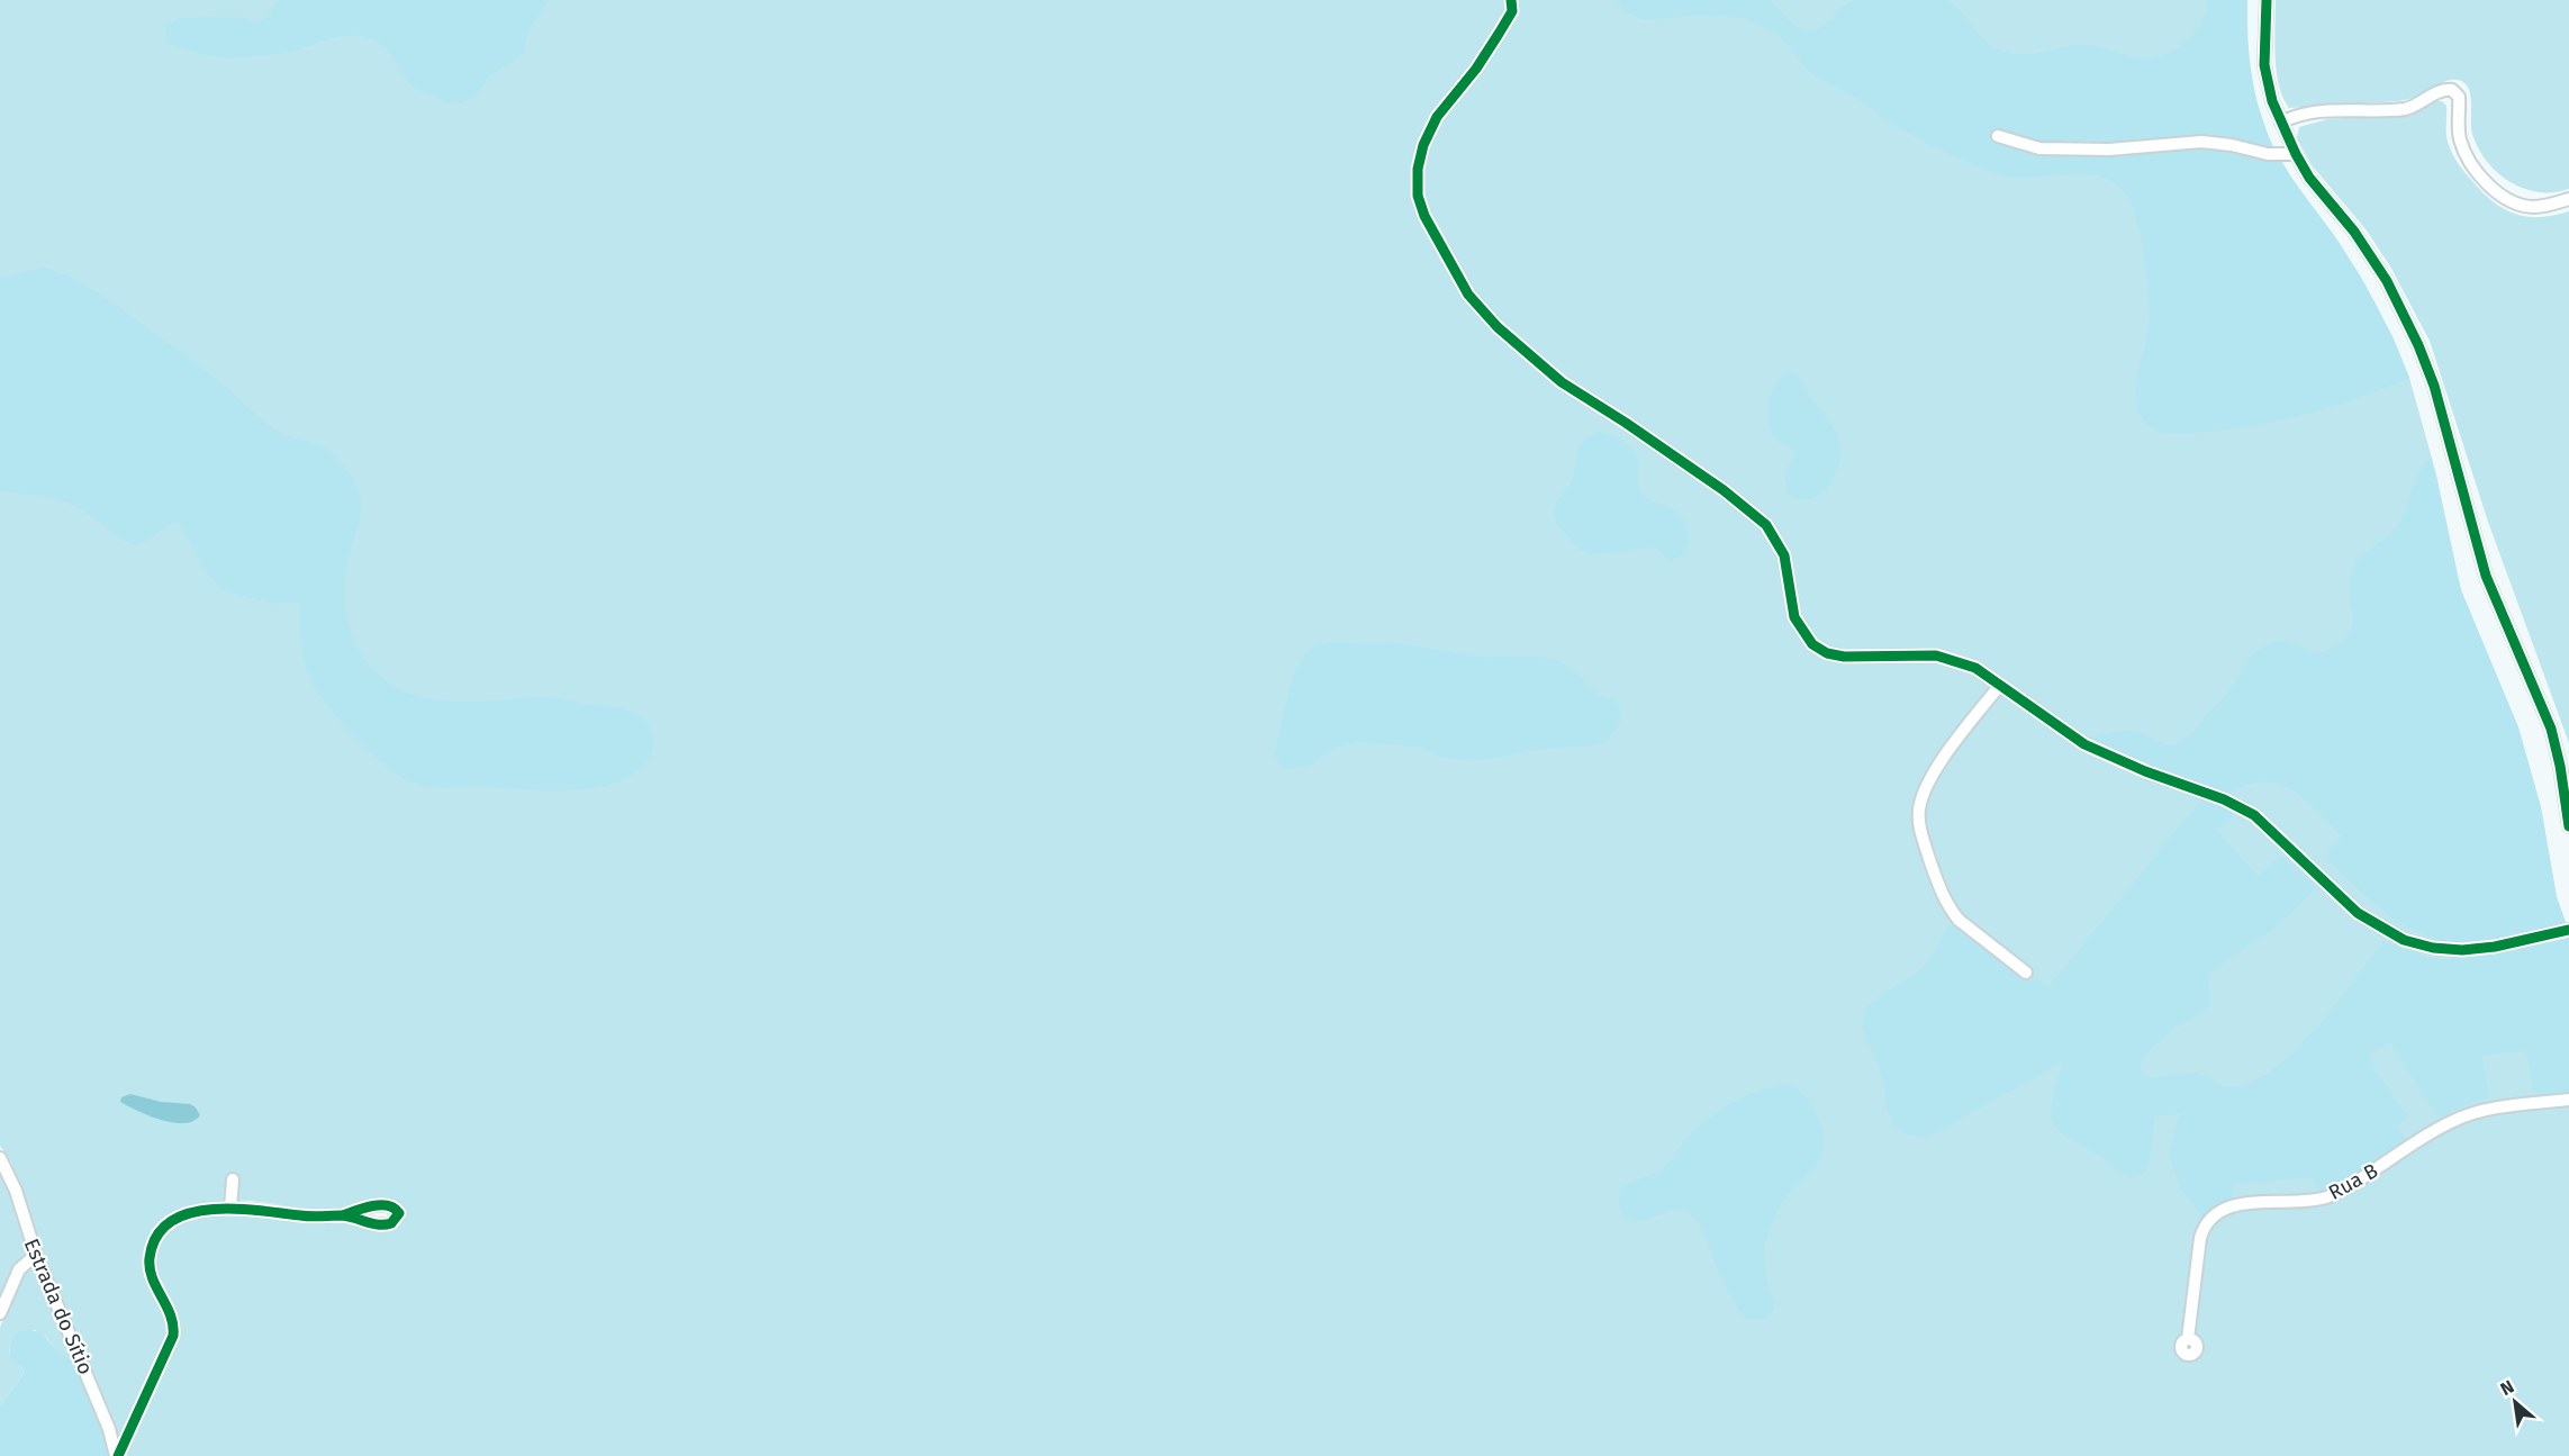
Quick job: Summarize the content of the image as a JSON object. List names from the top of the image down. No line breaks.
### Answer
{"streets":{"street":["Rua B","Estrada do Sítio"]},"north":"top left"}
